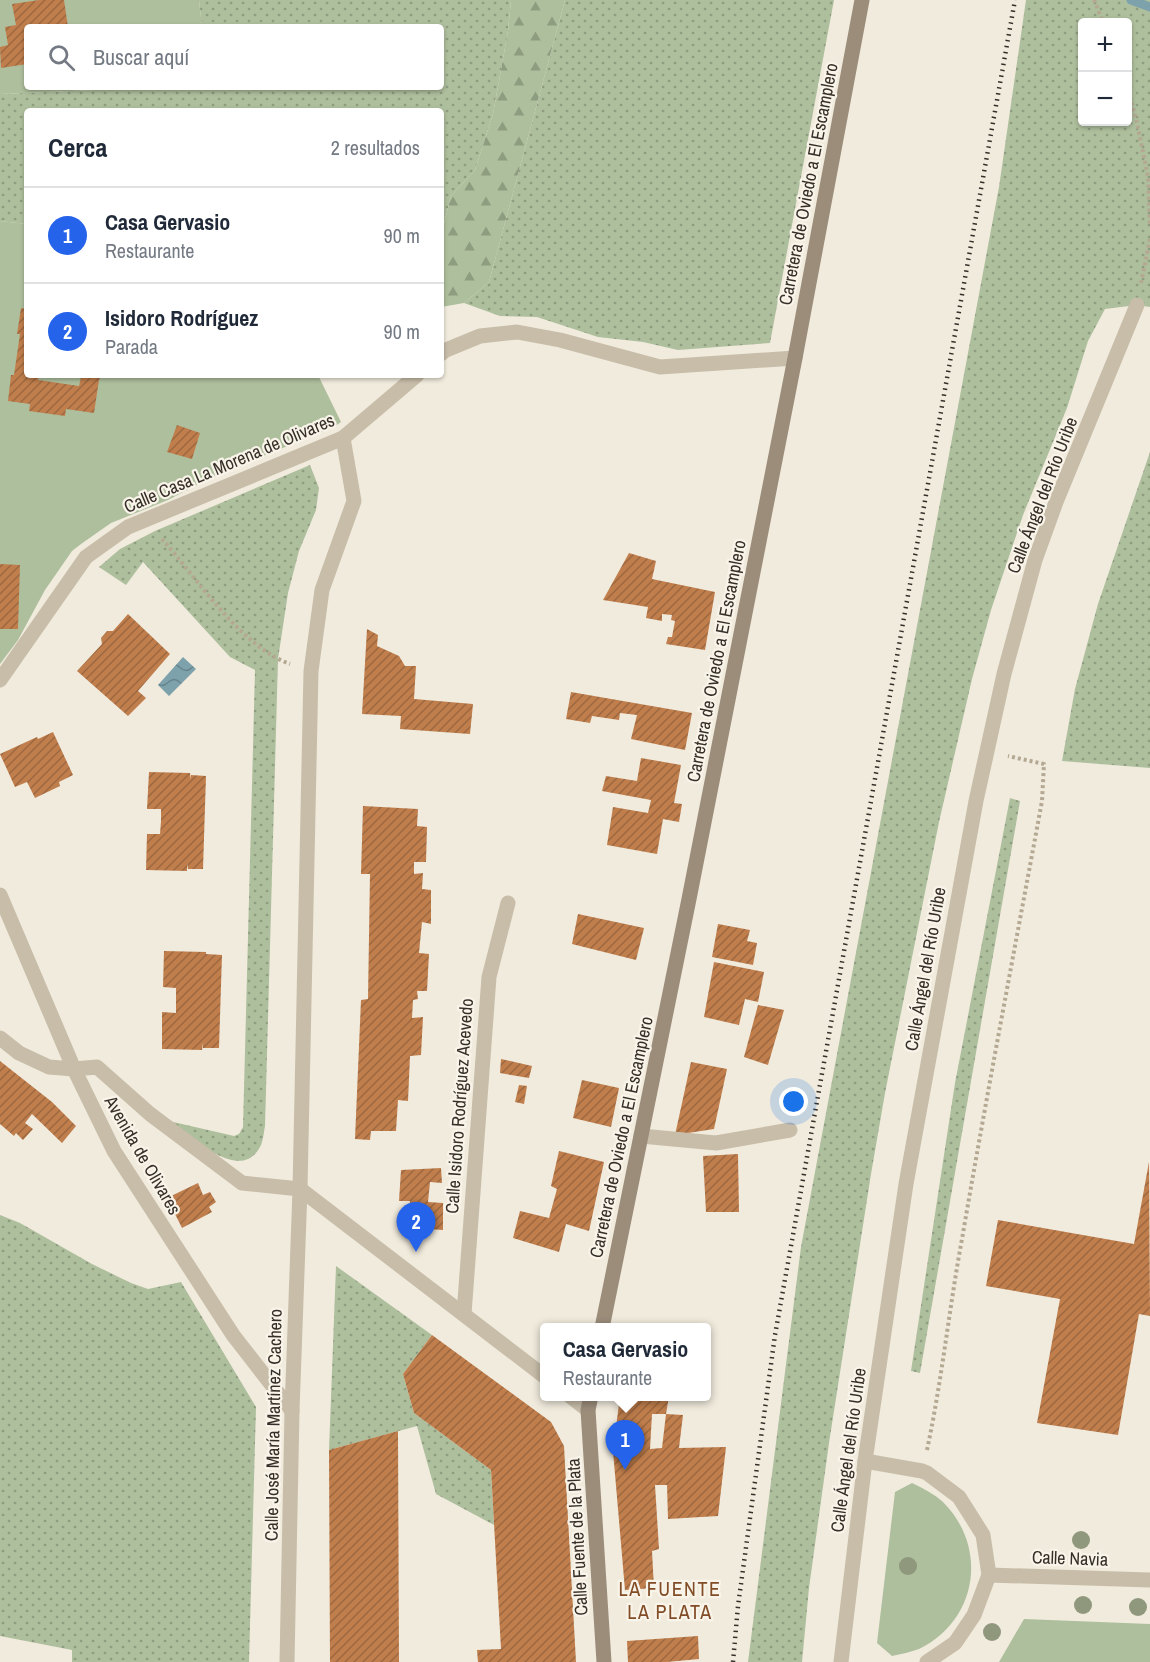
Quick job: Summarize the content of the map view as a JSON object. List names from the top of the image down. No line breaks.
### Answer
{"streets":{"main road":["Carretera de Oviedo a El Escamplero","Calle Fuente de la Plata"],"street":["Calle Casa La Morena de Olivares","Calle Ángel del Río Uribe","Calle Isidoro Rodríguez Acevedo","Avenida de Olivares","Calle José María Martínez Cachero","Calle Navia"]},"crossings":[["Calle Casa La Morena de Olivares","Calle José María Martínez Cachero"],["Avenida de Olivares","Calle José María Martínez Cachero"]],"districts":["LA FUENTE LA PLATA"],"page":{"map_buttons":["+","−"],"search":"Buscar aquí","heading":["Cerca","2 resultados"],"list":[{"mark":"1","name":"Casa Gervasio","note":"Restaurante","value":"90 m"},{"mark":"2","name":"Isidoro Rodríguez","note":"Parada","value":"90 m"}],"pins":["2","1"],"popup":["Casa Gervasio","Restaurante"]}}
